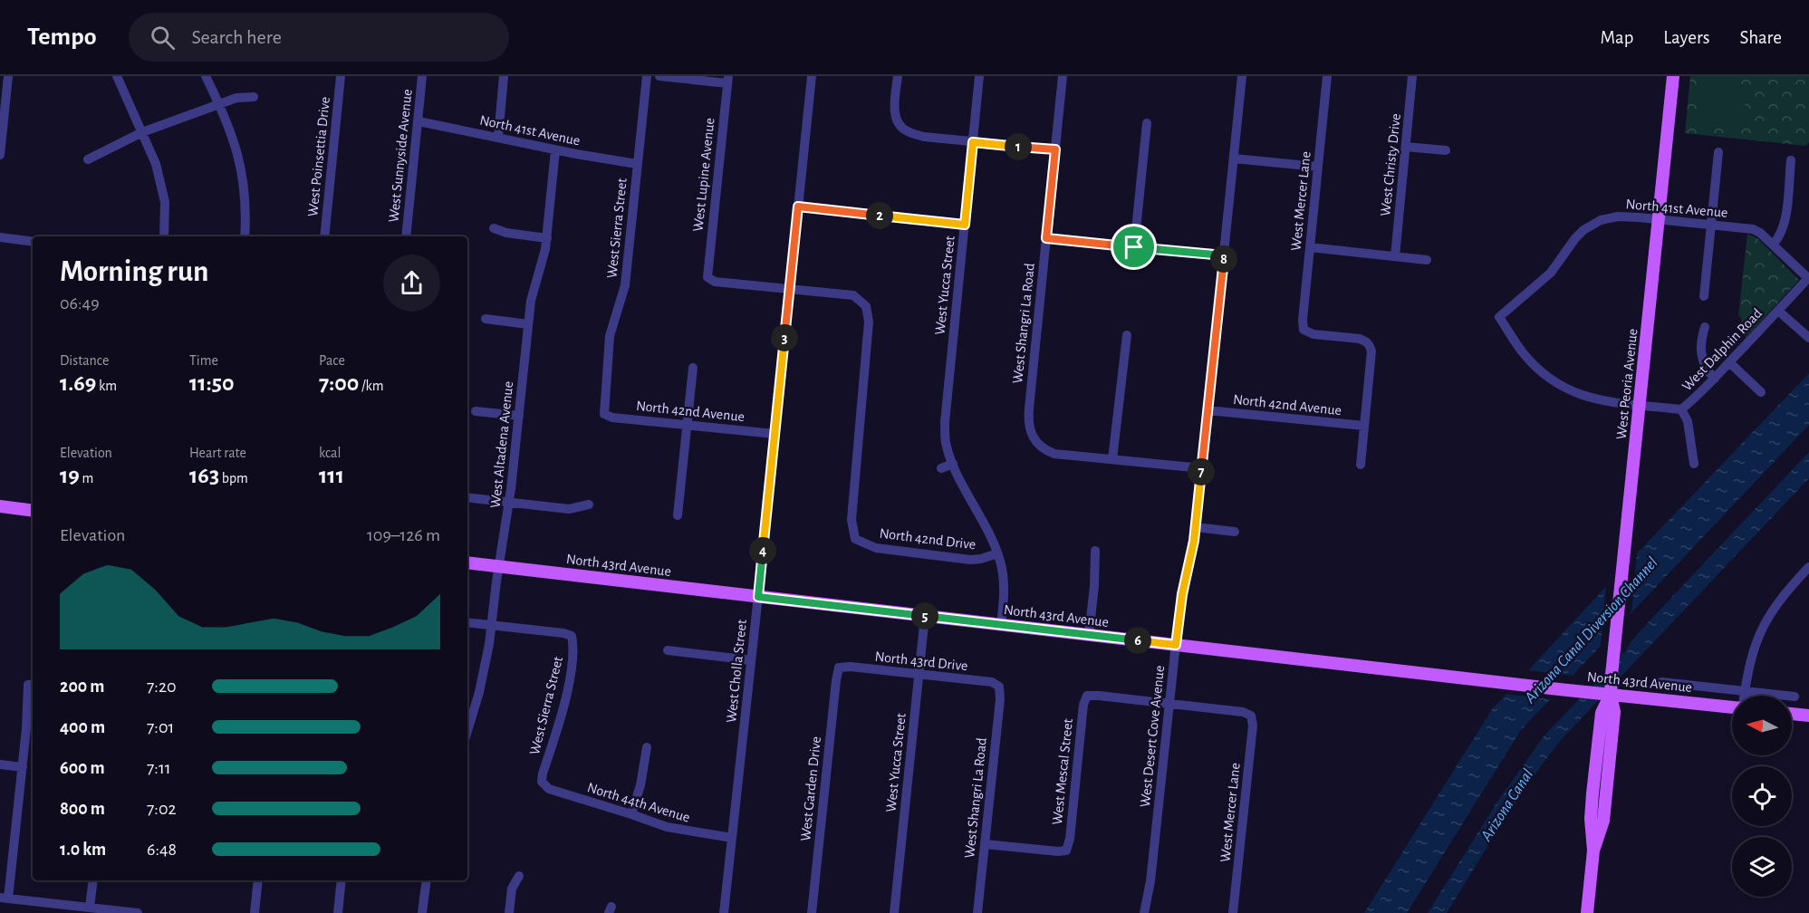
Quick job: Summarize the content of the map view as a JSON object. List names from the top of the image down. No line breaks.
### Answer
{"streets":{"main road":["West Peoria Avenue","North 43rd Avenue"],"street":["North 41st Avenue","West Sunnyside Avenue","West Poinsettia Drive","West Christy Drive","West Lupine Avenue","West Mercer Lane","West Sierra Street","West Yucca Street","West Shangri La Road","West Dalphin Road","North 42nd Avenue","West Altadena Avenue","North 42nd Drive","North 43rd Drive","West Cholla Street","West Desert Cove Avenue","West Mescal Street","West Garden Drive","North 44th Avenue"]},"crossings":[["North 41st Avenue","West Sunnyside Avenue"],["North 41st Avenue","West Sierra Street"],["North 41st Avenue","West Dalphin Road"],["North 41st Avenue","West Peoria Avenue"],["North 41st Avenue","West Altadena Avenue"],["West Lupine Avenue","North 42nd Drive"],["West Lupine Avenue","West Cholla Street"],["West Mercer Lane","North 42nd Avenue"],["West Mercer Lane","West Desert Cove Avenue"],["West Mercer Lane","West Mescal Street"],["West Sierra Street","North 42nd Avenue"],["West Sierra Street","West Altadena Avenue"],["West Sierra Street","North 44th Avenue"],["West Yucca Street","North 42nd Drive"],["West Yucca Street","North 43rd Avenue"],["West Yucca Street","North 43rd Drive"],["West Shangri La Road","North 43rd Drive"],["West Shangri La Road","West Mescal Street"],["West Dalphin Road","West Peoria Avenue"],["West Peoria Avenue","North 43rd Avenue"],["North 42nd Avenue","West Cholla Street"],["North 42nd Avenue","West Desert Cove Avenue"],["West Altadena Avenue","North 43rd Avenue"],["North 42nd Drive","West Cholla Street"],["North 43rd Avenue","West Cholla Street"],["North 43rd Avenue","West Desert Cove Avenue"],["North 43rd Drive","West Garden Drive"],["West Cholla Street","North 44th Avenue"],["West Desert Cove Avenue","West Mescal Street"]],"water":["Arizona Canal Diversion Channel","Arizona Canal"],"north":"left","page":{"header":"Tempo","search":"Search here","nav":["Map","Layers","Share"],"pins":["1","2","8","3","7","4","5","6"],"heading":["Morning run","06:49"],"stats":[["Distance","1.69 km"],["Time","11:50"],["Pace","7:00 /km"],["Elevation","19 m"],["Heart rate","163 bpm"],["kcal","111"]],"chart":["Elevation","109–126 m"],"list":[{"name":"200 m","note":"7:20"},{"name":"400 m","note":"7:01"},{"name":"600 m","note":"7:11"},{"name":"800 m","note":"7:02"},{"name":"1.0 km","note":"6:48"}]}}
